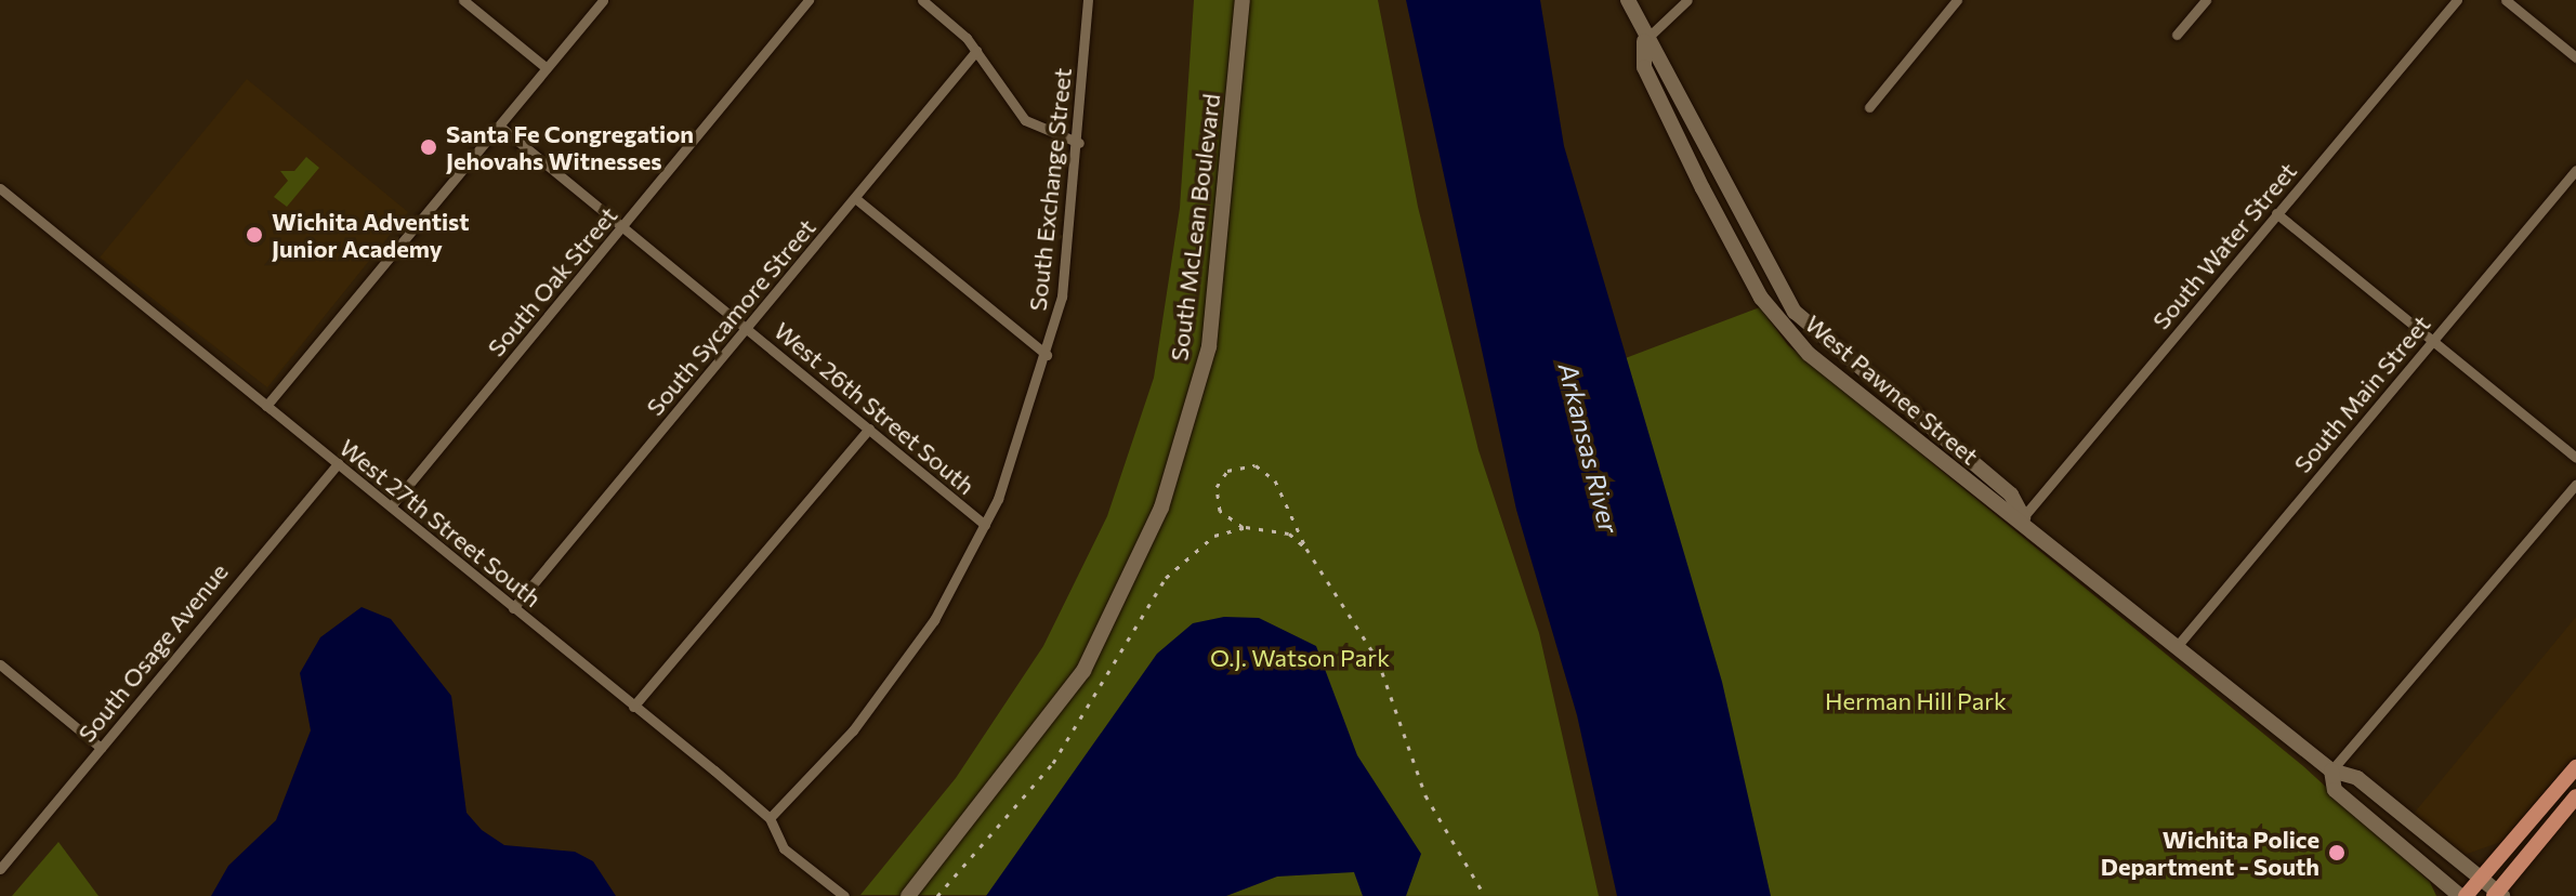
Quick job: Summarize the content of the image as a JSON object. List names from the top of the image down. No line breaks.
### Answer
{"streets":{"main road":["South McLean Boulevard","West Pawnee Street"],"street":["South Exchange Street","South Water Street","South Oak Street","South Sycamore Street","South Main Street","West 26th Street South","West 27th Street South","South Osage Avenue"]},"crossings":[["South Exchange Street","West 26th Street South"],["South Exchange Street","West 27th Street South"],["South Water Street","West Pawnee Street"],["South Oak Street","West 26th Street South"],["South Oak Street","West 27th Street South"],["South Sycamore Street","West 26th Street South"],["South Sycamore Street","West 27th Street South"],["West Pawnee Street","South Main Street"],["West 27th Street South","South Osage Avenue"]],"water":["Arkansas River"],"parks":["O.J. Watson Park","Herman Hill Park"],"places":["Santa Fe Congregation Jehovahs Witnesses","Wichita Adventist Junior Academy","Wichita Police Department - South"]}
